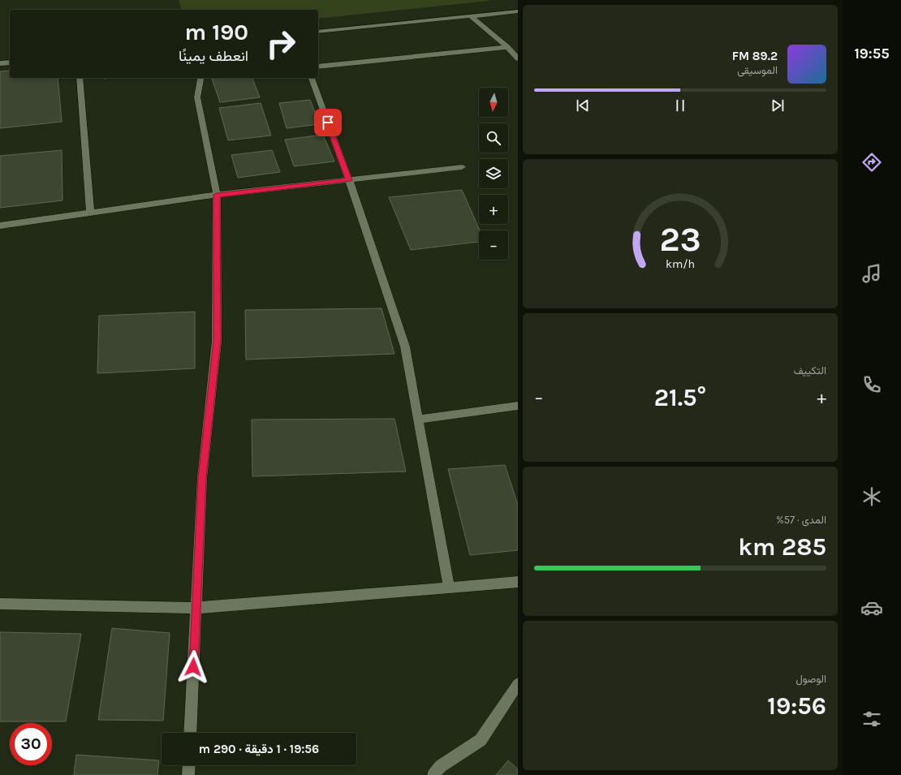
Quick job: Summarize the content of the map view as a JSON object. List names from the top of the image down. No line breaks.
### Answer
{"north":"bottom","page":{"tabs":"19:55","turn":["190 m","انعطف يمينًا"],"song":["89.2 FM","الموسيقى"],"map_buttons":["+","−"],"tile":["التكييف",["المدى · 57%","285 km"],["الوصول","19:56"]],"heat":["−","21.5°","+"],"limit":"30","trip":"19:56 · 1 دقيقة · 290 m","gauge":["23","km/h"]}}
